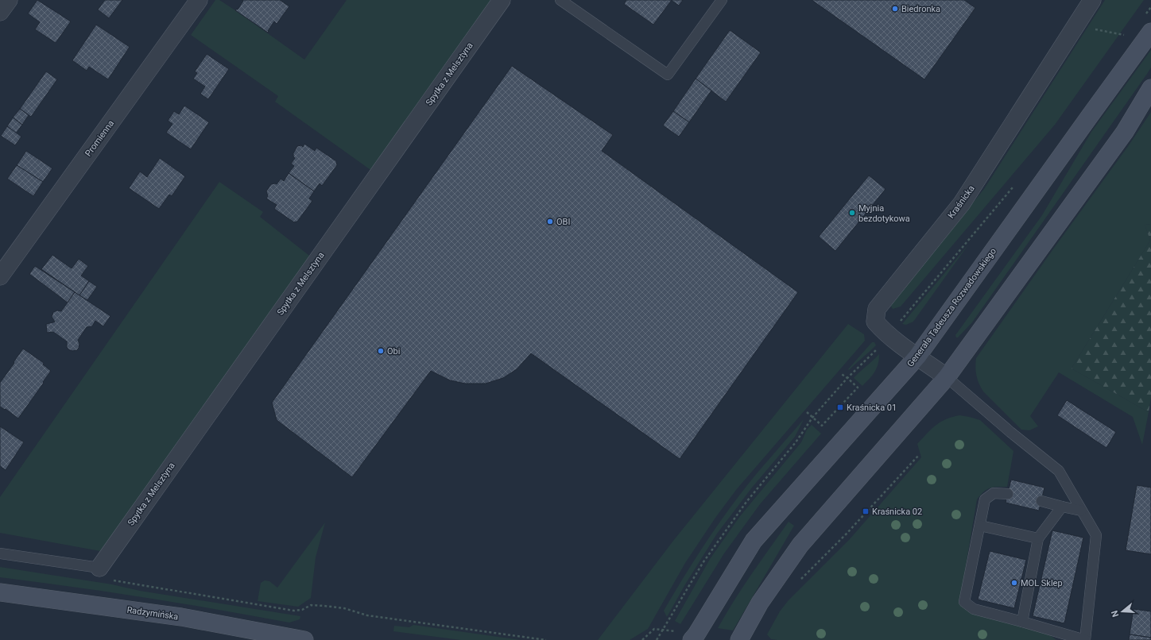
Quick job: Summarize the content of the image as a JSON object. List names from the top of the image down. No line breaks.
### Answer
{"streets":{"street":["Spytka z Melsztyna","Promienna","Kraśnicka","Generała Tadeusza Rozwadowskiego","Radzymińska"]},"crossings":[["Kraśnicka","Generała Tadeusza Rozwadowskiego"]],"places":{"other":["Biedronka","Myjnia bezdotykowa","OBI","Obi","MOL Sklep"],"transit":["Kraśnicka 01","Kraśnicka 02"]},"north":"left"}
